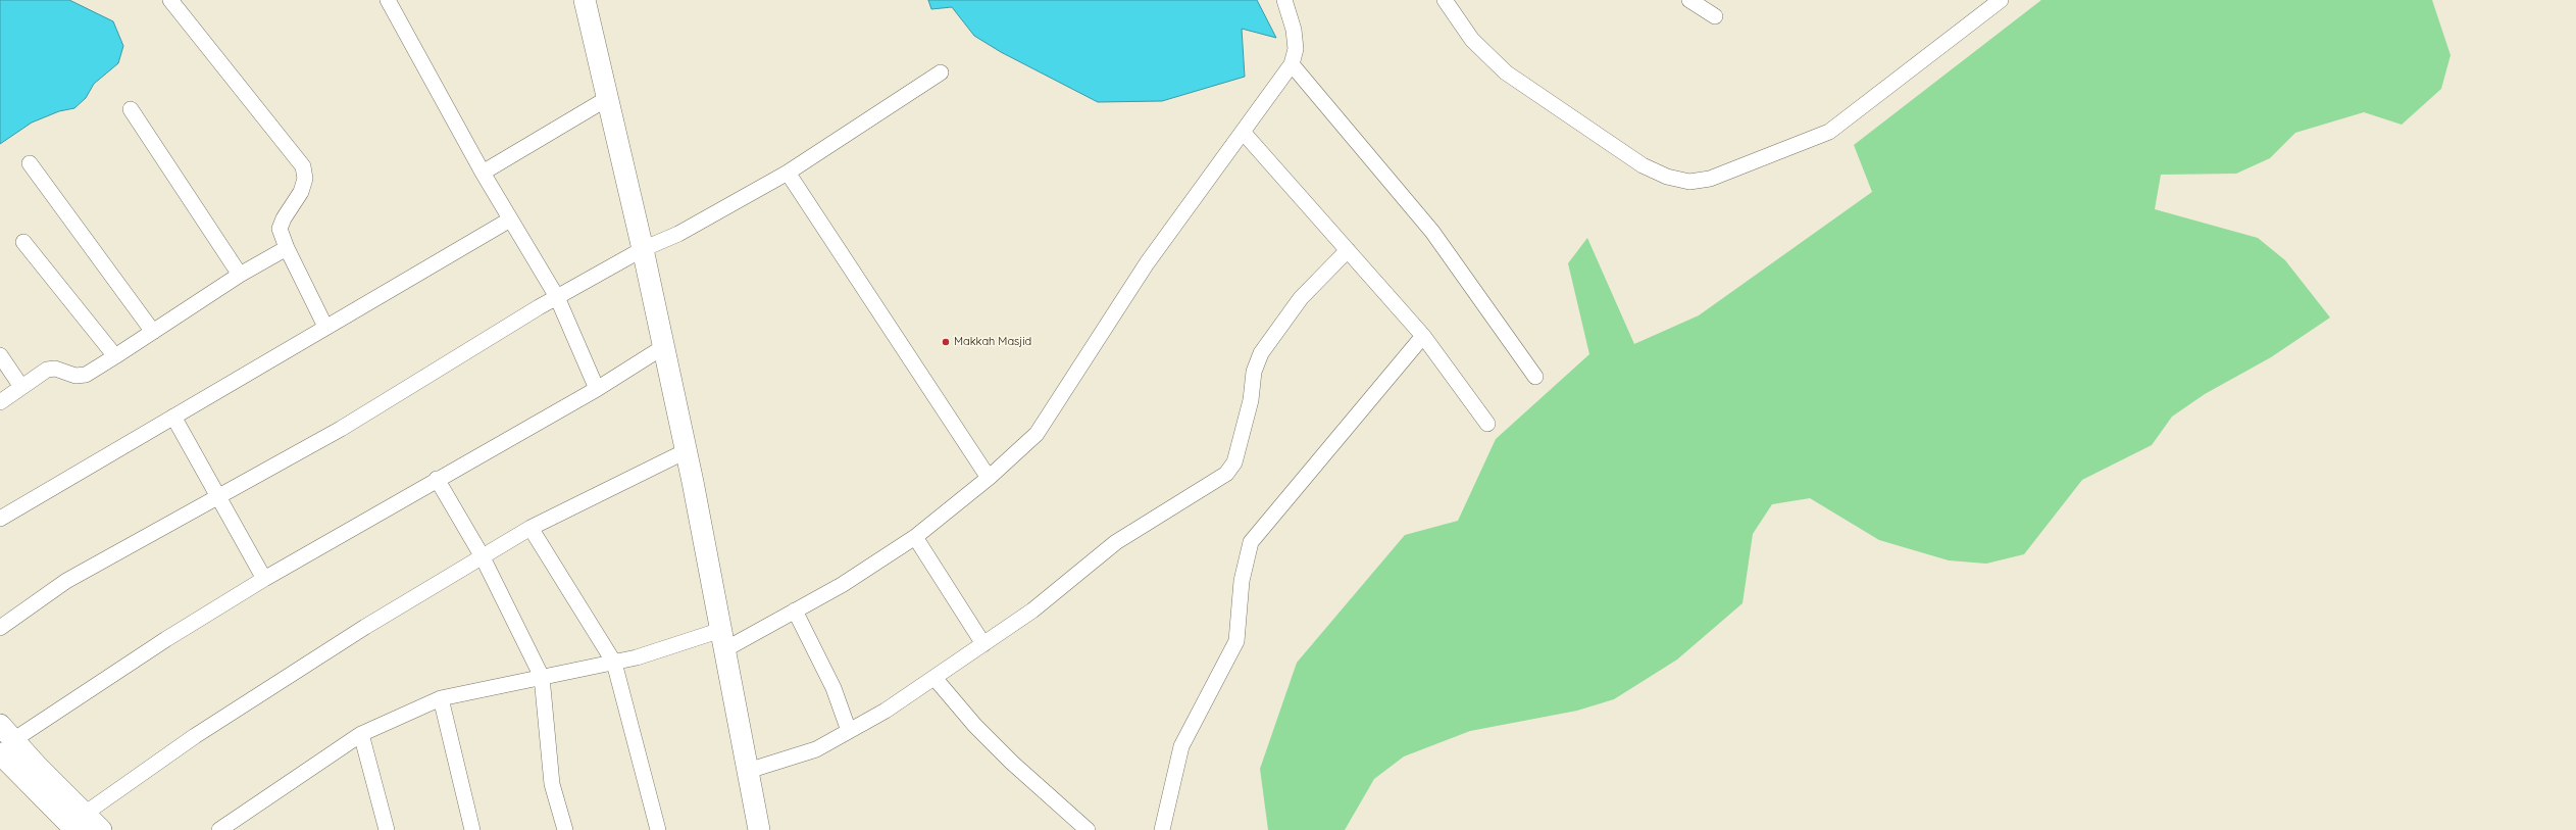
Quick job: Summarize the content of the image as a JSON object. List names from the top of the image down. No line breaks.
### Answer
{"places":["Makkah Masjid"]}
